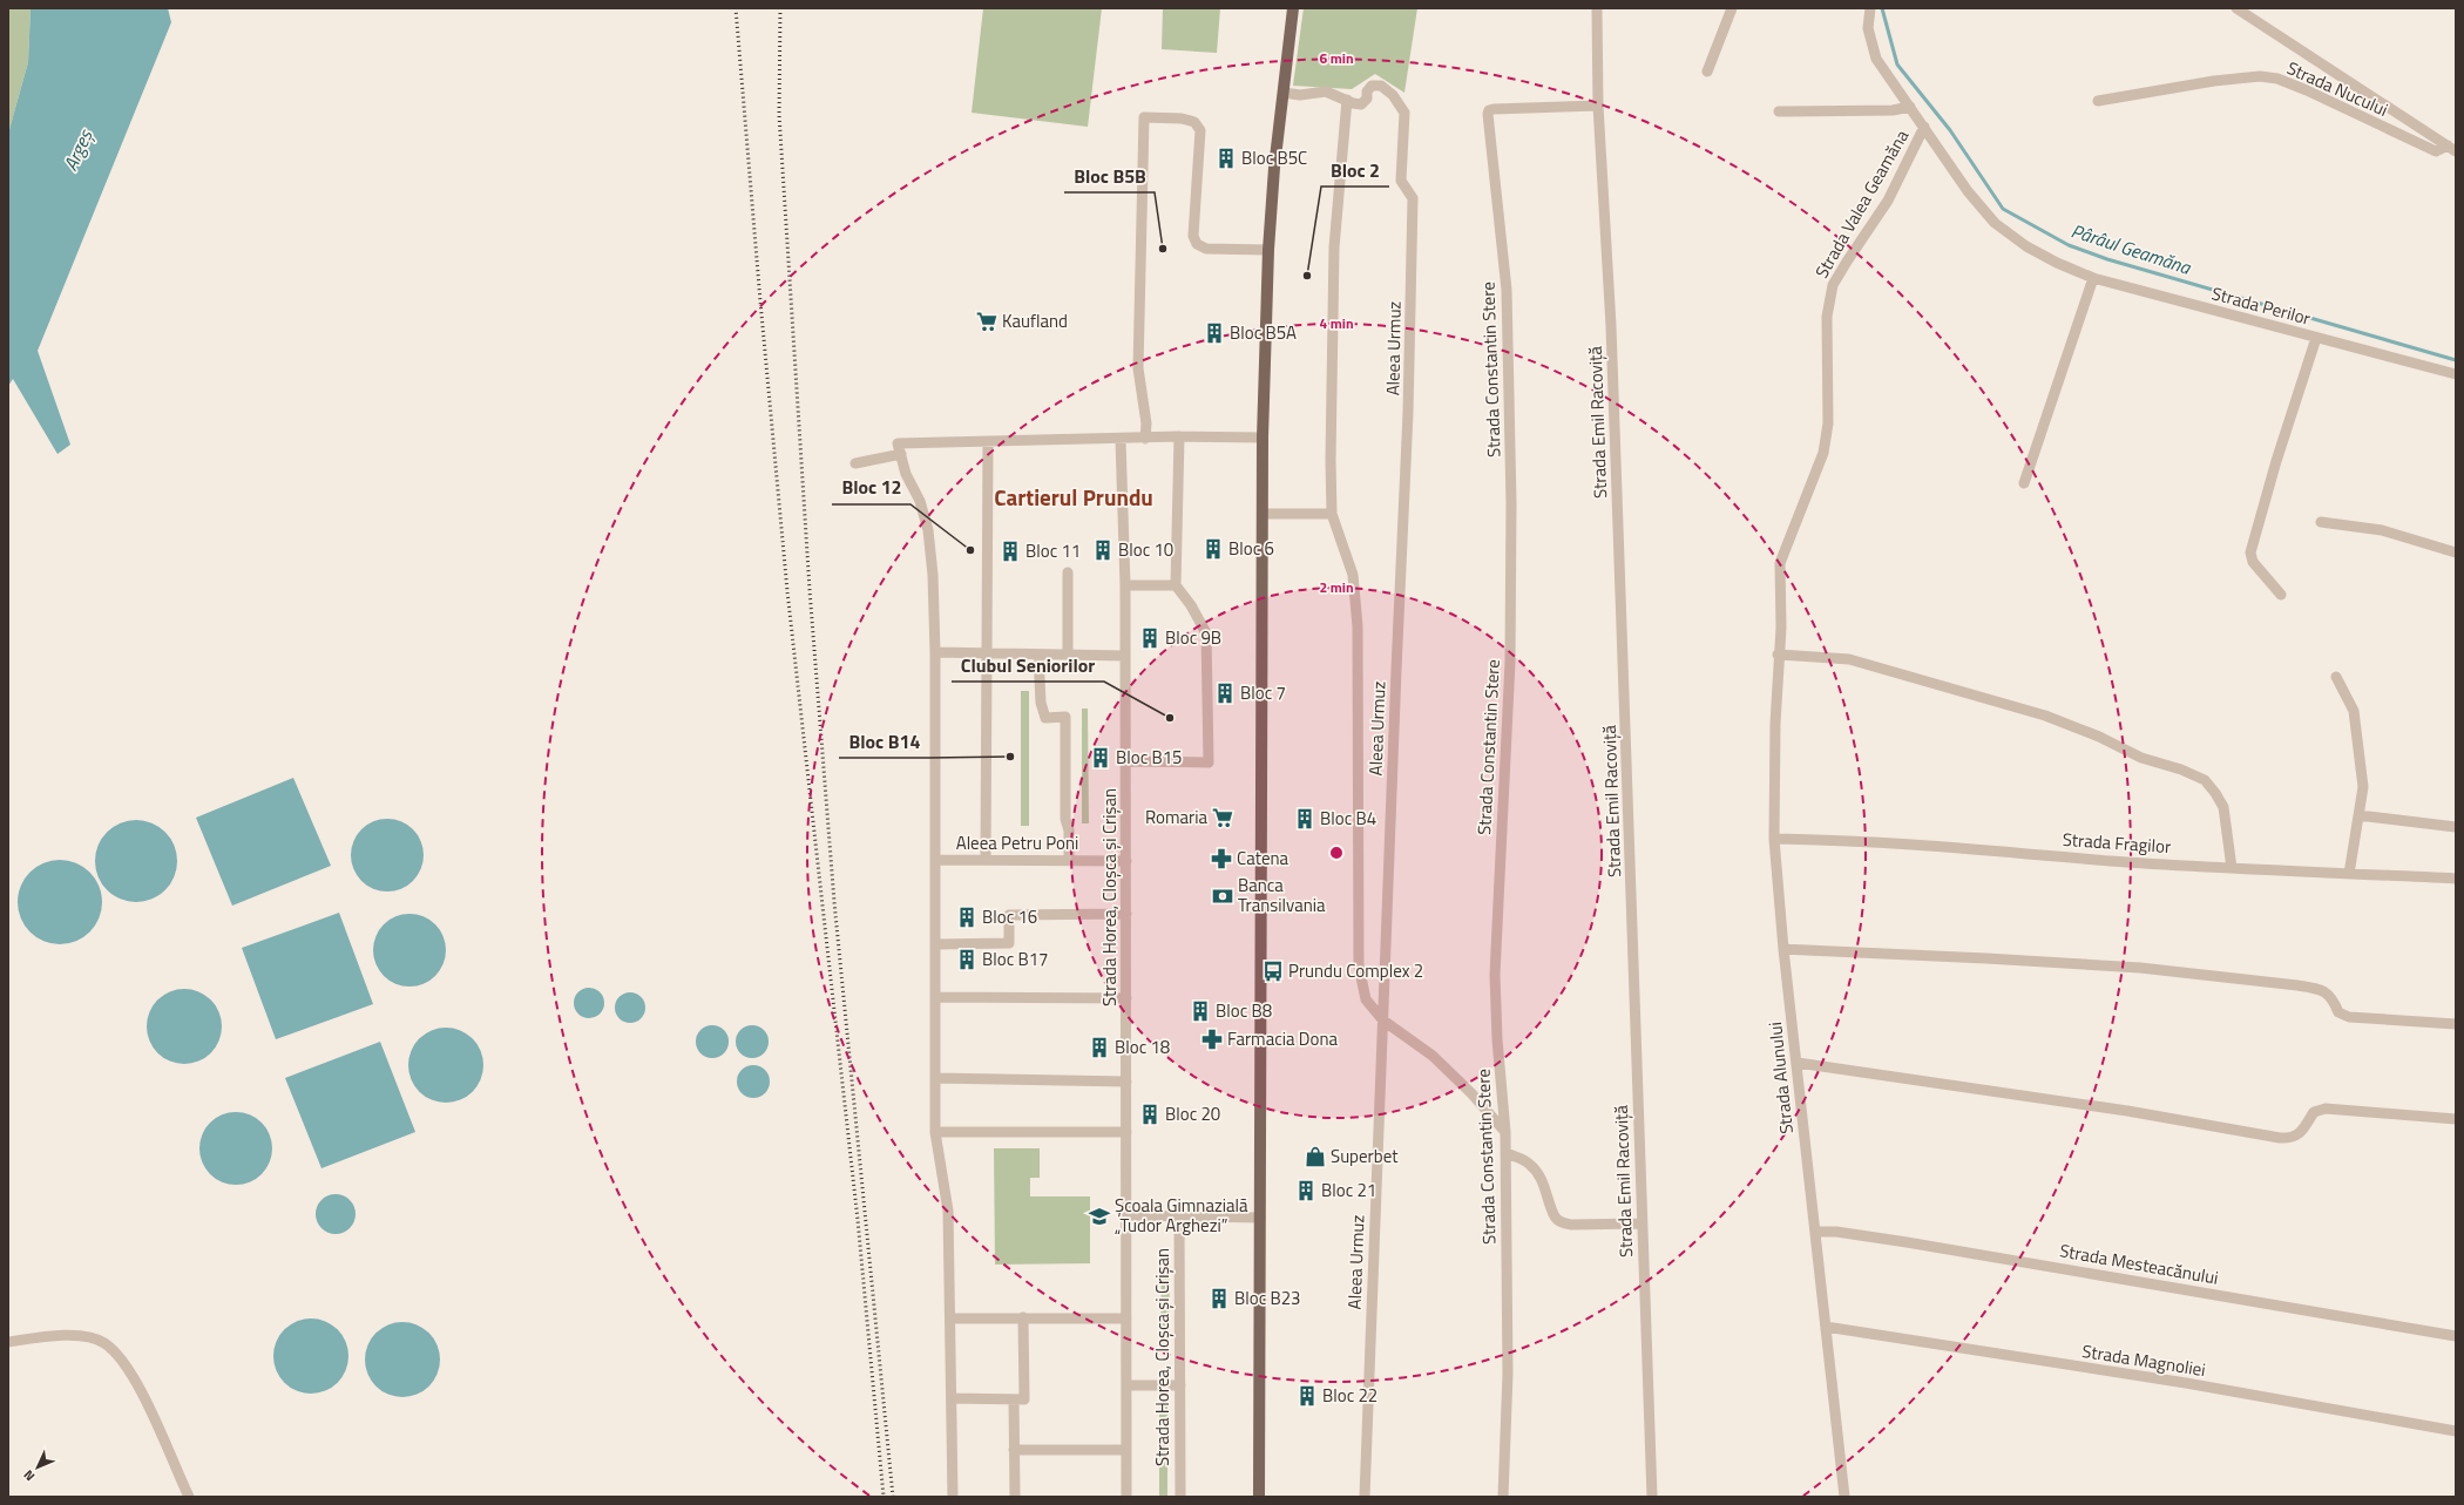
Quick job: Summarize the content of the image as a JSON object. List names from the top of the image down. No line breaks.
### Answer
{"streets":{"street":["Strada Nucului","Strada Valea Geamăna","Strada Perilor","Aleea Urmuz","Strada Constantin Stere","Strada Emil Racoviță","Aleea Petru Poni","Strada Fragilor","Strada Horea, Cloșca și Crișan","Strada Alunului","Strada Mesteacănului","Strada Magnoliei"]},"crossings":[["Strada Valea Geamăna","Strada Perilor"],["Strada Valea Geamăna","Strada Alunului"],["Strada Constantin Stere","Strada Emil Racoviță"],["Aleea Petru Poni","Strada Horea, Cloșca și Crișan"],["Strada Fragilor","Strada Alunului"],["Strada Alunului","Strada Mesteacănului"],["Strada Alunului","Strada Magnoliei"]],"districts":["Cartierul Prundu"],"water":["Argeș","Pârâul Geamăna"],"places":{"building":["Bloc B5C","Bloc B5A","Bloc 6","Bloc 10","Bloc 11","Bloc 9B","Bloc 7","Bloc B15","Bloc B4","Bloc 16","Bloc B17","Bloc B8","Bloc 18","Bloc 20","Bloc 21","Bloc B23","Bloc 22"],"other":["Bloc B5B","Bloc 2","Bloc 12","Clubul Seniorilor","Bloc B14"],"supermarket":["Kaufland","Romaria"],"pharmacy":["Catena","Farmacia Dona"],"bank":["Banca Transilvania"],"bus stop":["Prundu Complex 2"],"shop":["Superbet"],"school or university":["Școala Gimnazială „Tudor Arghezi”"]},"north":"bottom left","rings":["6 min","4 min","2 min"]}
